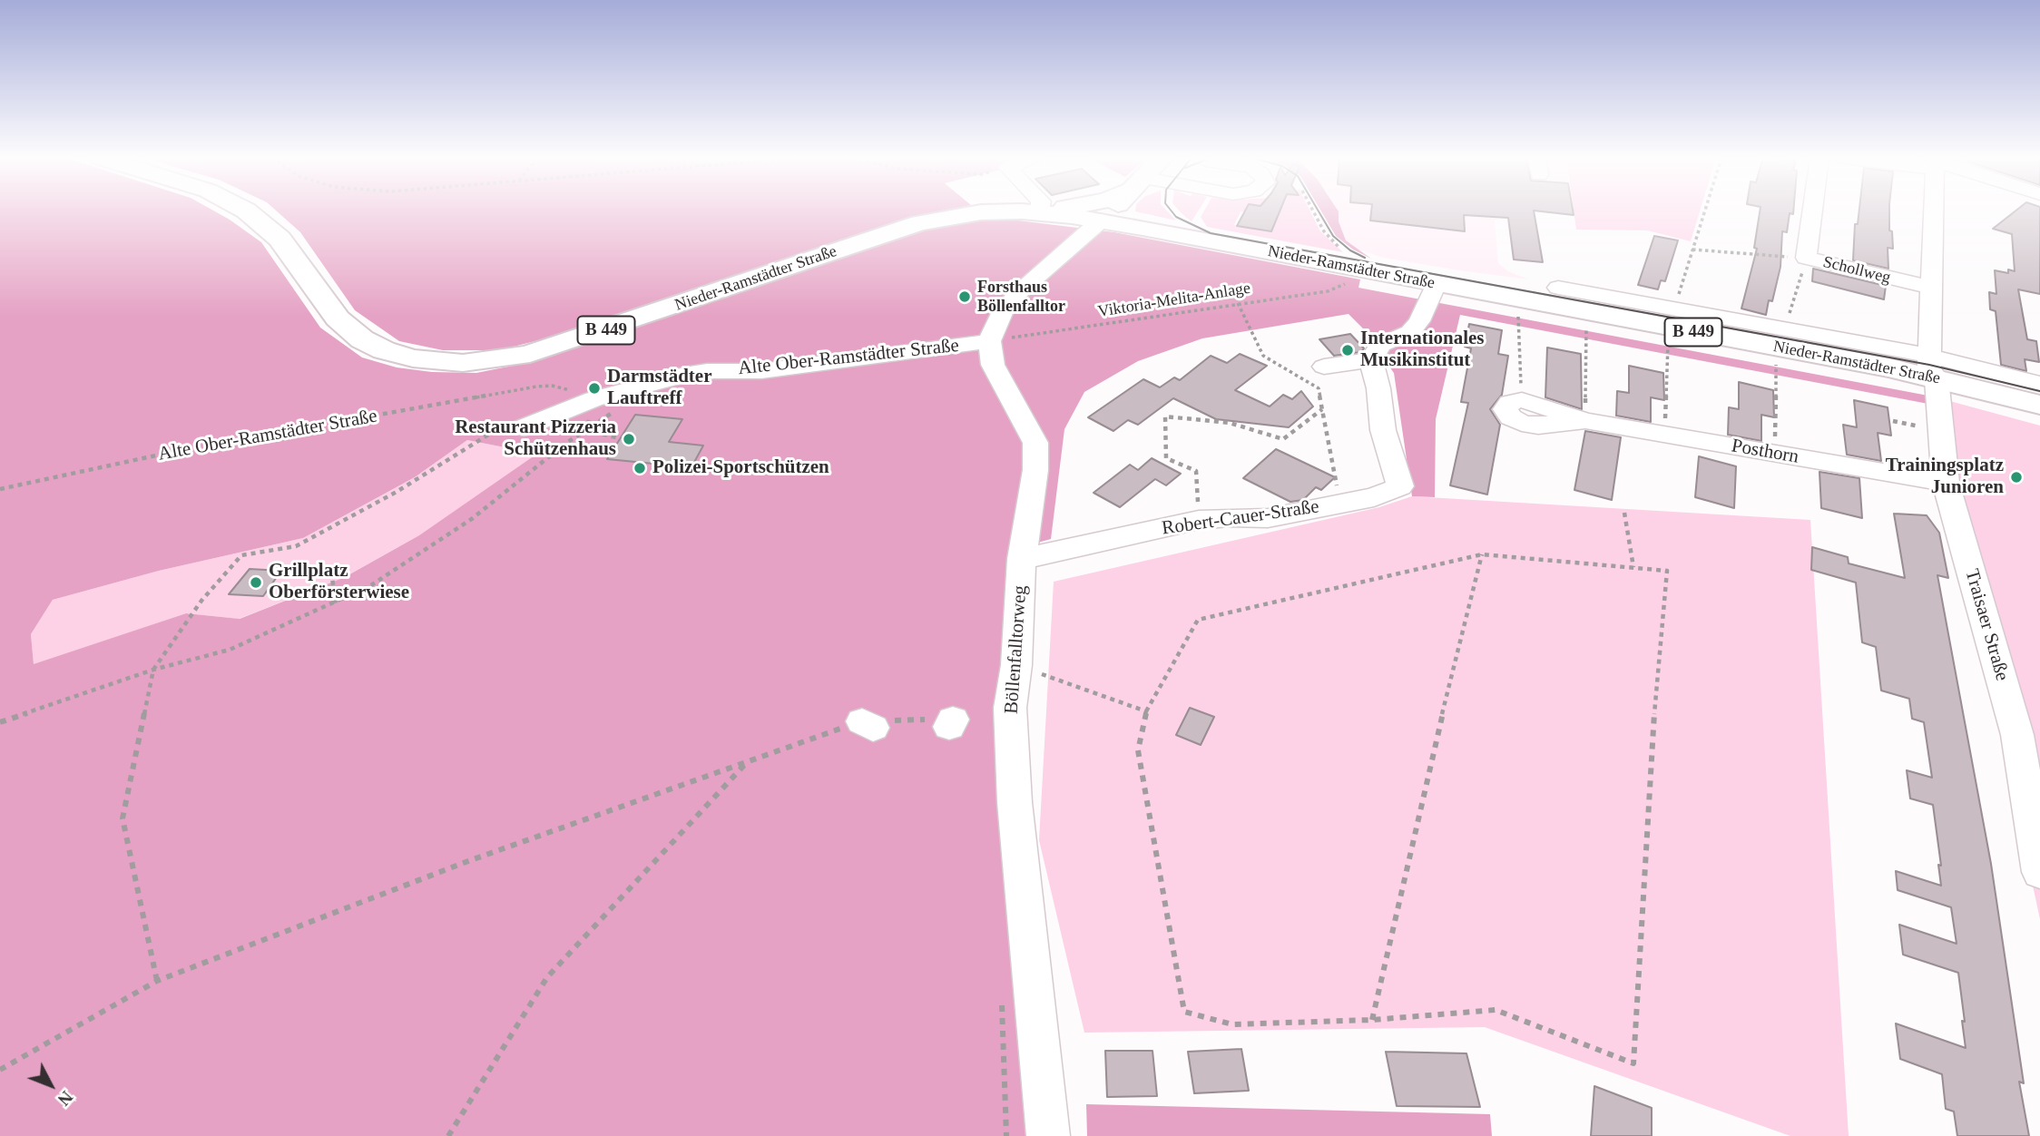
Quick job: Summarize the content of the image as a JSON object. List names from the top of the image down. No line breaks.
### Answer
{"streets":{"main road":["Nieder-Ramstädter Straße","B 449"],"street":["Schollweg","Alte Ober-Ramstädter Straße","Posthorn","Robert-Cauer-Straße","Traisaer Straße","Böllenfalltorweg"],"path":["Viktoria-Melita-Anlage"]},"crossings":[["Nieder-Ramstädter Straße","Viktoria-Melita-Anlage"],["Nieder-Ramstädter Straße","Traisaer Straße"],["Schollweg","Traisaer Straße"],["Viktoria-Melita-Anlage","Alte Ober-Ramstädter Straße"],["Viktoria-Melita-Anlage","Böllenfalltorweg"],["Alte Ober-Ramstädter Straße","Böllenfalltorweg"],["Posthorn","Traisaer Straße"],["Robert-Cauer-Straße","Böllenfalltorweg"]],"places":["Forsthaus Böllenfalltor","Internationales Musikinstitut","Darmstädter Lauftreff","Restaurant Pizzeria Schützenhaus","Polizei-Sportschützen","Trainingsplatz Junioren","Grillplatz Oberförsterwiese"],"north":"bottom right"}
